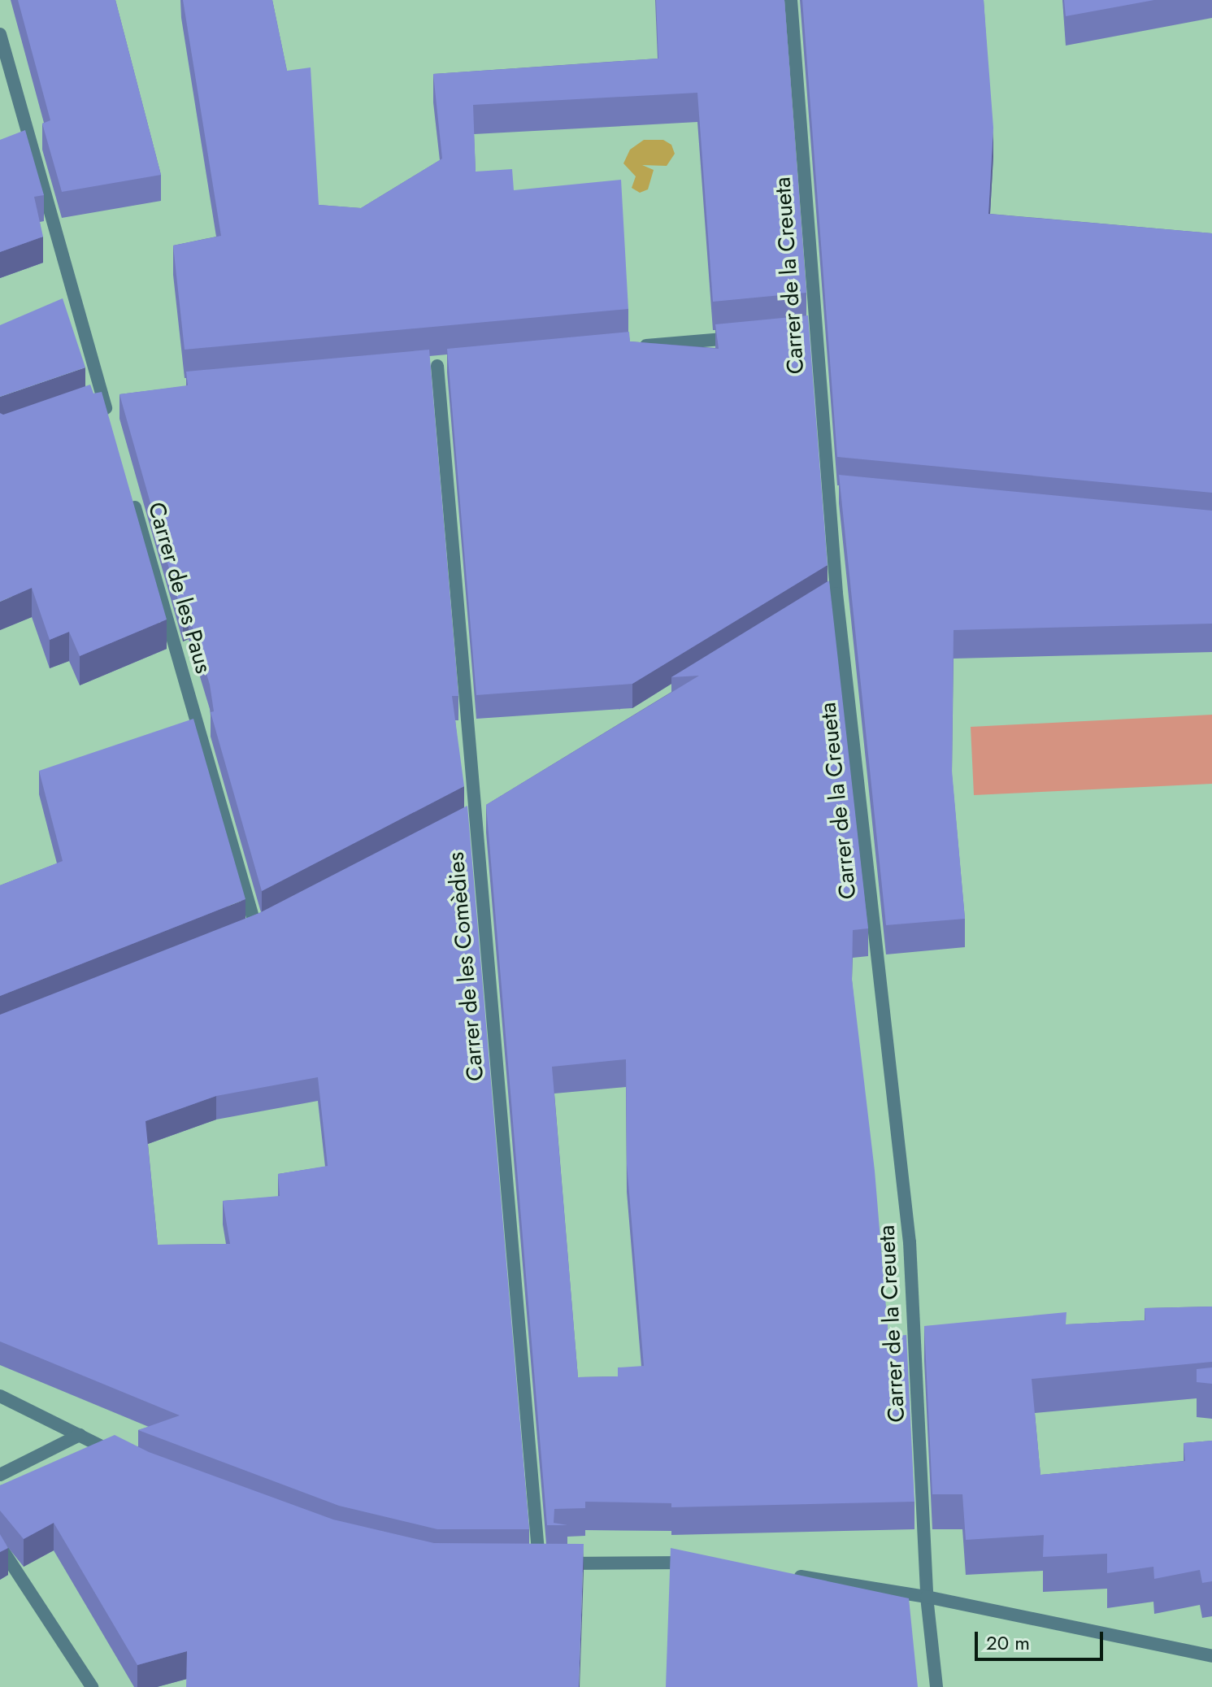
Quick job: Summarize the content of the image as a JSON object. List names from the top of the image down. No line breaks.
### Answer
{"streets":{"street":["Carrer de la Creueta","Carrer de les Paus","Carrer de les Comèdies"]},"scale_bar":"20 m"}
